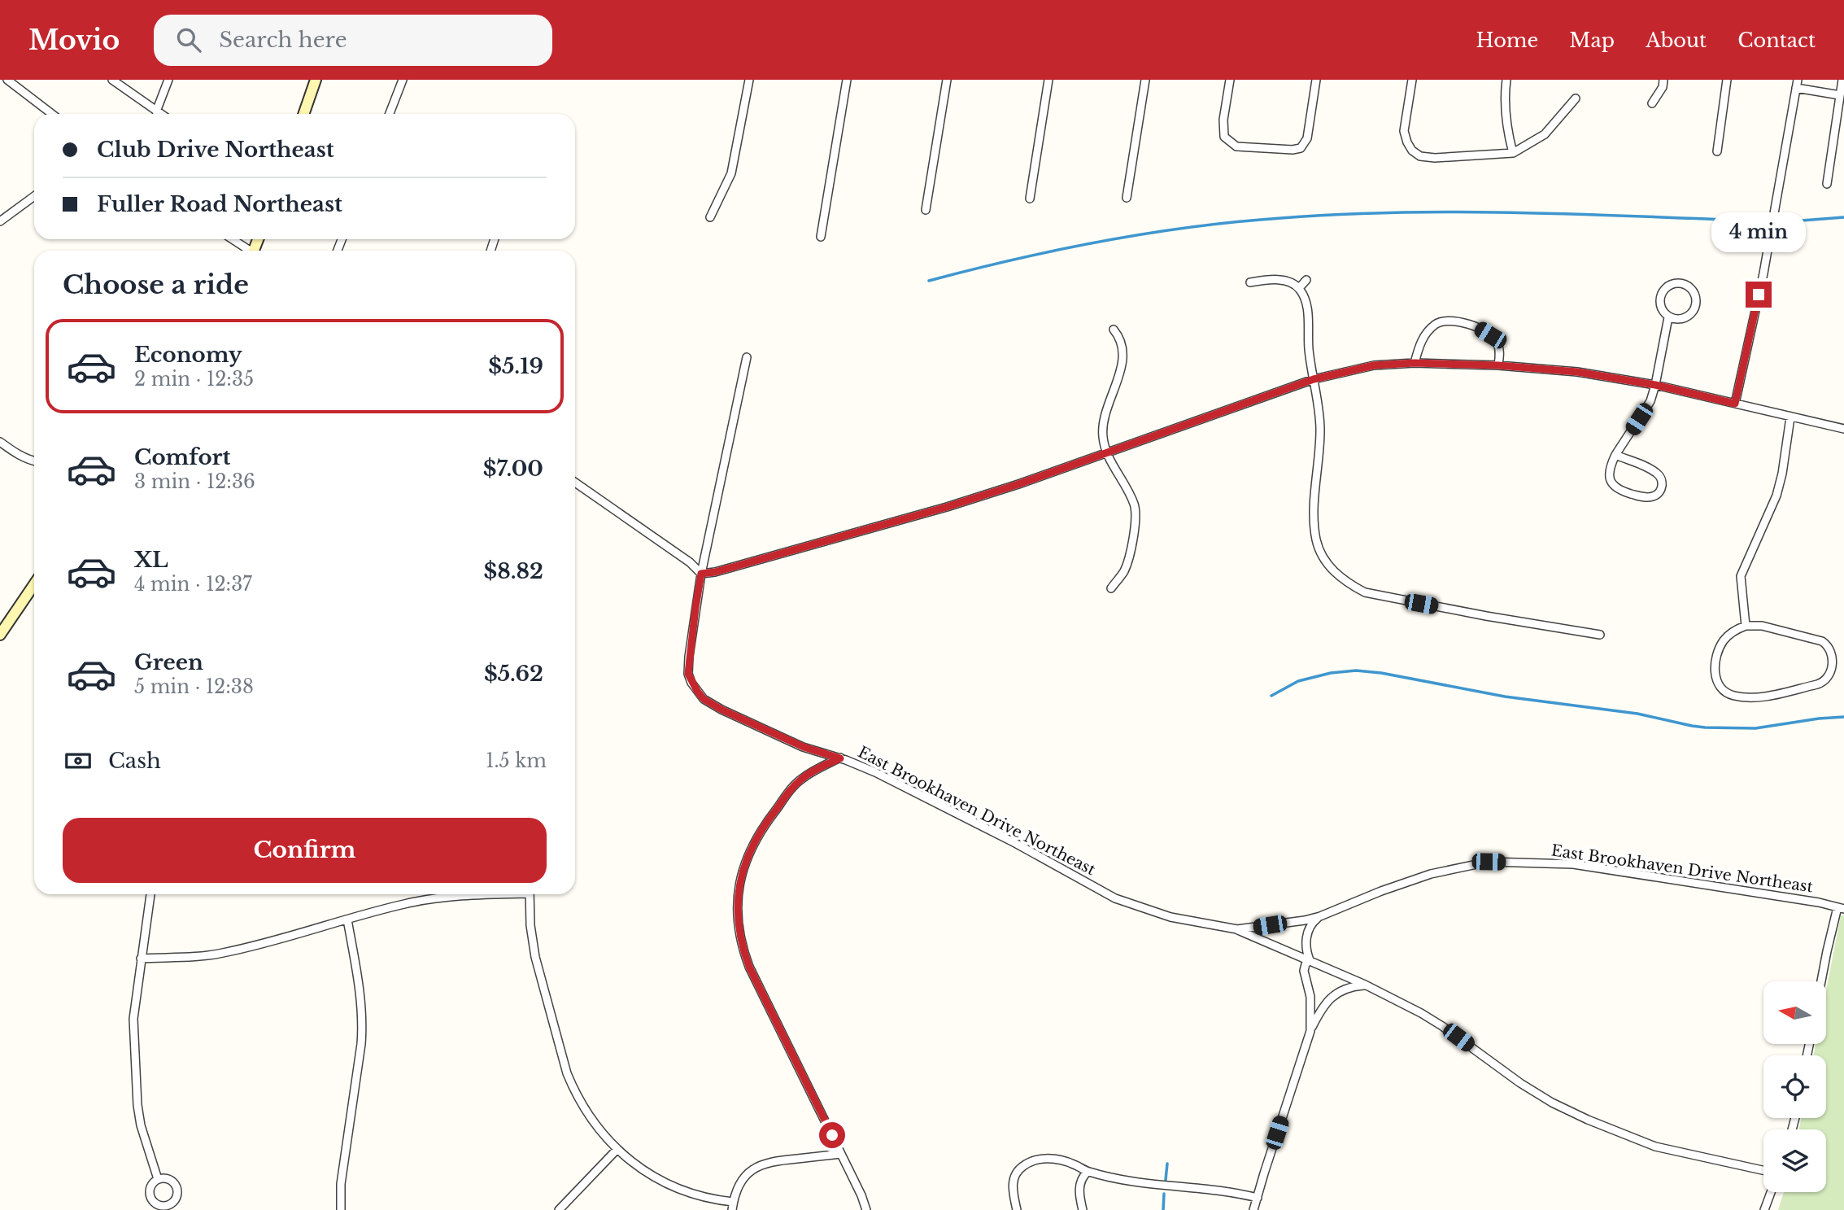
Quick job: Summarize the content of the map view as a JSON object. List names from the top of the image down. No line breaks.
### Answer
{"streets":{"street":["East Brookhaven Drive Northeast"]},"north":"left","page":{"header":"Movio","search":"Search here","nav":["Home","Map","About","Contact"],"banner":["Club Drive Northeast","Fuller Road Northeast"],"bubble":"4 min","heading":"Choose a ride","list":[{"name":"Economy","note":"2 min · 12:35","value":"$5.19"},{"name":"Comfort","note":"3 min · 12:36","value":"$7.00"},{"name":"XL","note":"4 min · 12:37","value":"$8.82"},{"name":"Green","note":"5 min · 12:38","value":"$5.62"}],"pay":["Cash","1.5 km"],"buttons":"Confirm"}}
